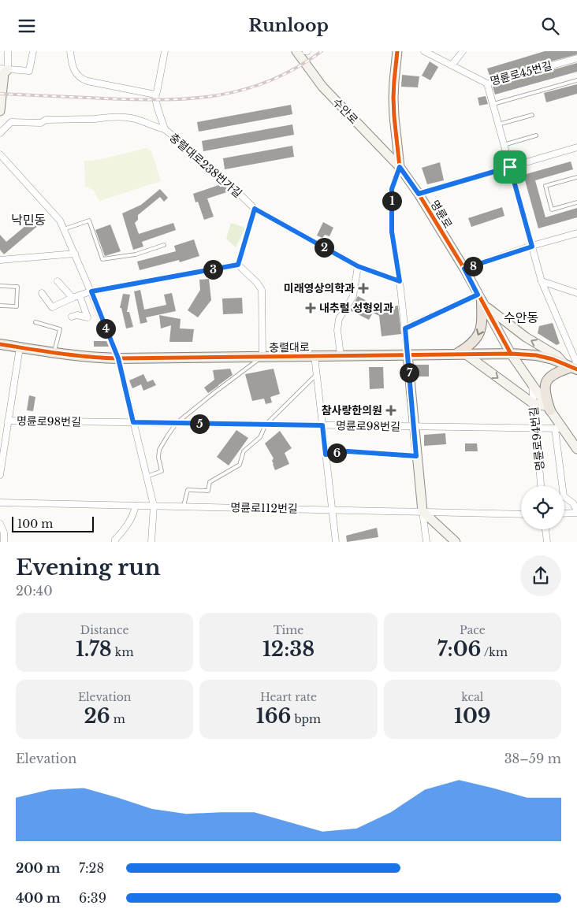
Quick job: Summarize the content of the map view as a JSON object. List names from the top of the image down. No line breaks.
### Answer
{"streets":{"main road":["수안로","명륜로","충렬대로"],"street":["명륜로45번길","충렬대로238번가길","명륜로98번길","명륜로94번길","명륜로112번길"]},"crossings":[["수안로","명륜로"],["명륜로","충렬대로"],["명륜로","명륜로98번길"],["명륜로","명륜로94번길"],["명륜로98번길","명륜로94번길"]],"districts":["낙민동","수안동"],"places":{"health":["미래영상의학과","내추럴 성형외과","참사랑한의원"]},"scale_bar":"100 m","page":{"header":"Runloop","pins":["1","2","8","3","4","7","5","6"],"scale":"100 m","heading":["Evening run","20:40"],"stats":[["Distance","1.78 km"],["Time","12:38"],["Pace","7:06 /km"],["Elevation","26 m"],["Heart rate","166 bpm"],["kcal","109"]],"chart":["Elevation","38–59 m"],"list":[{"name":"200 m","note":"7:28"},{"name":"400 m","note":"6:39"}]}}
